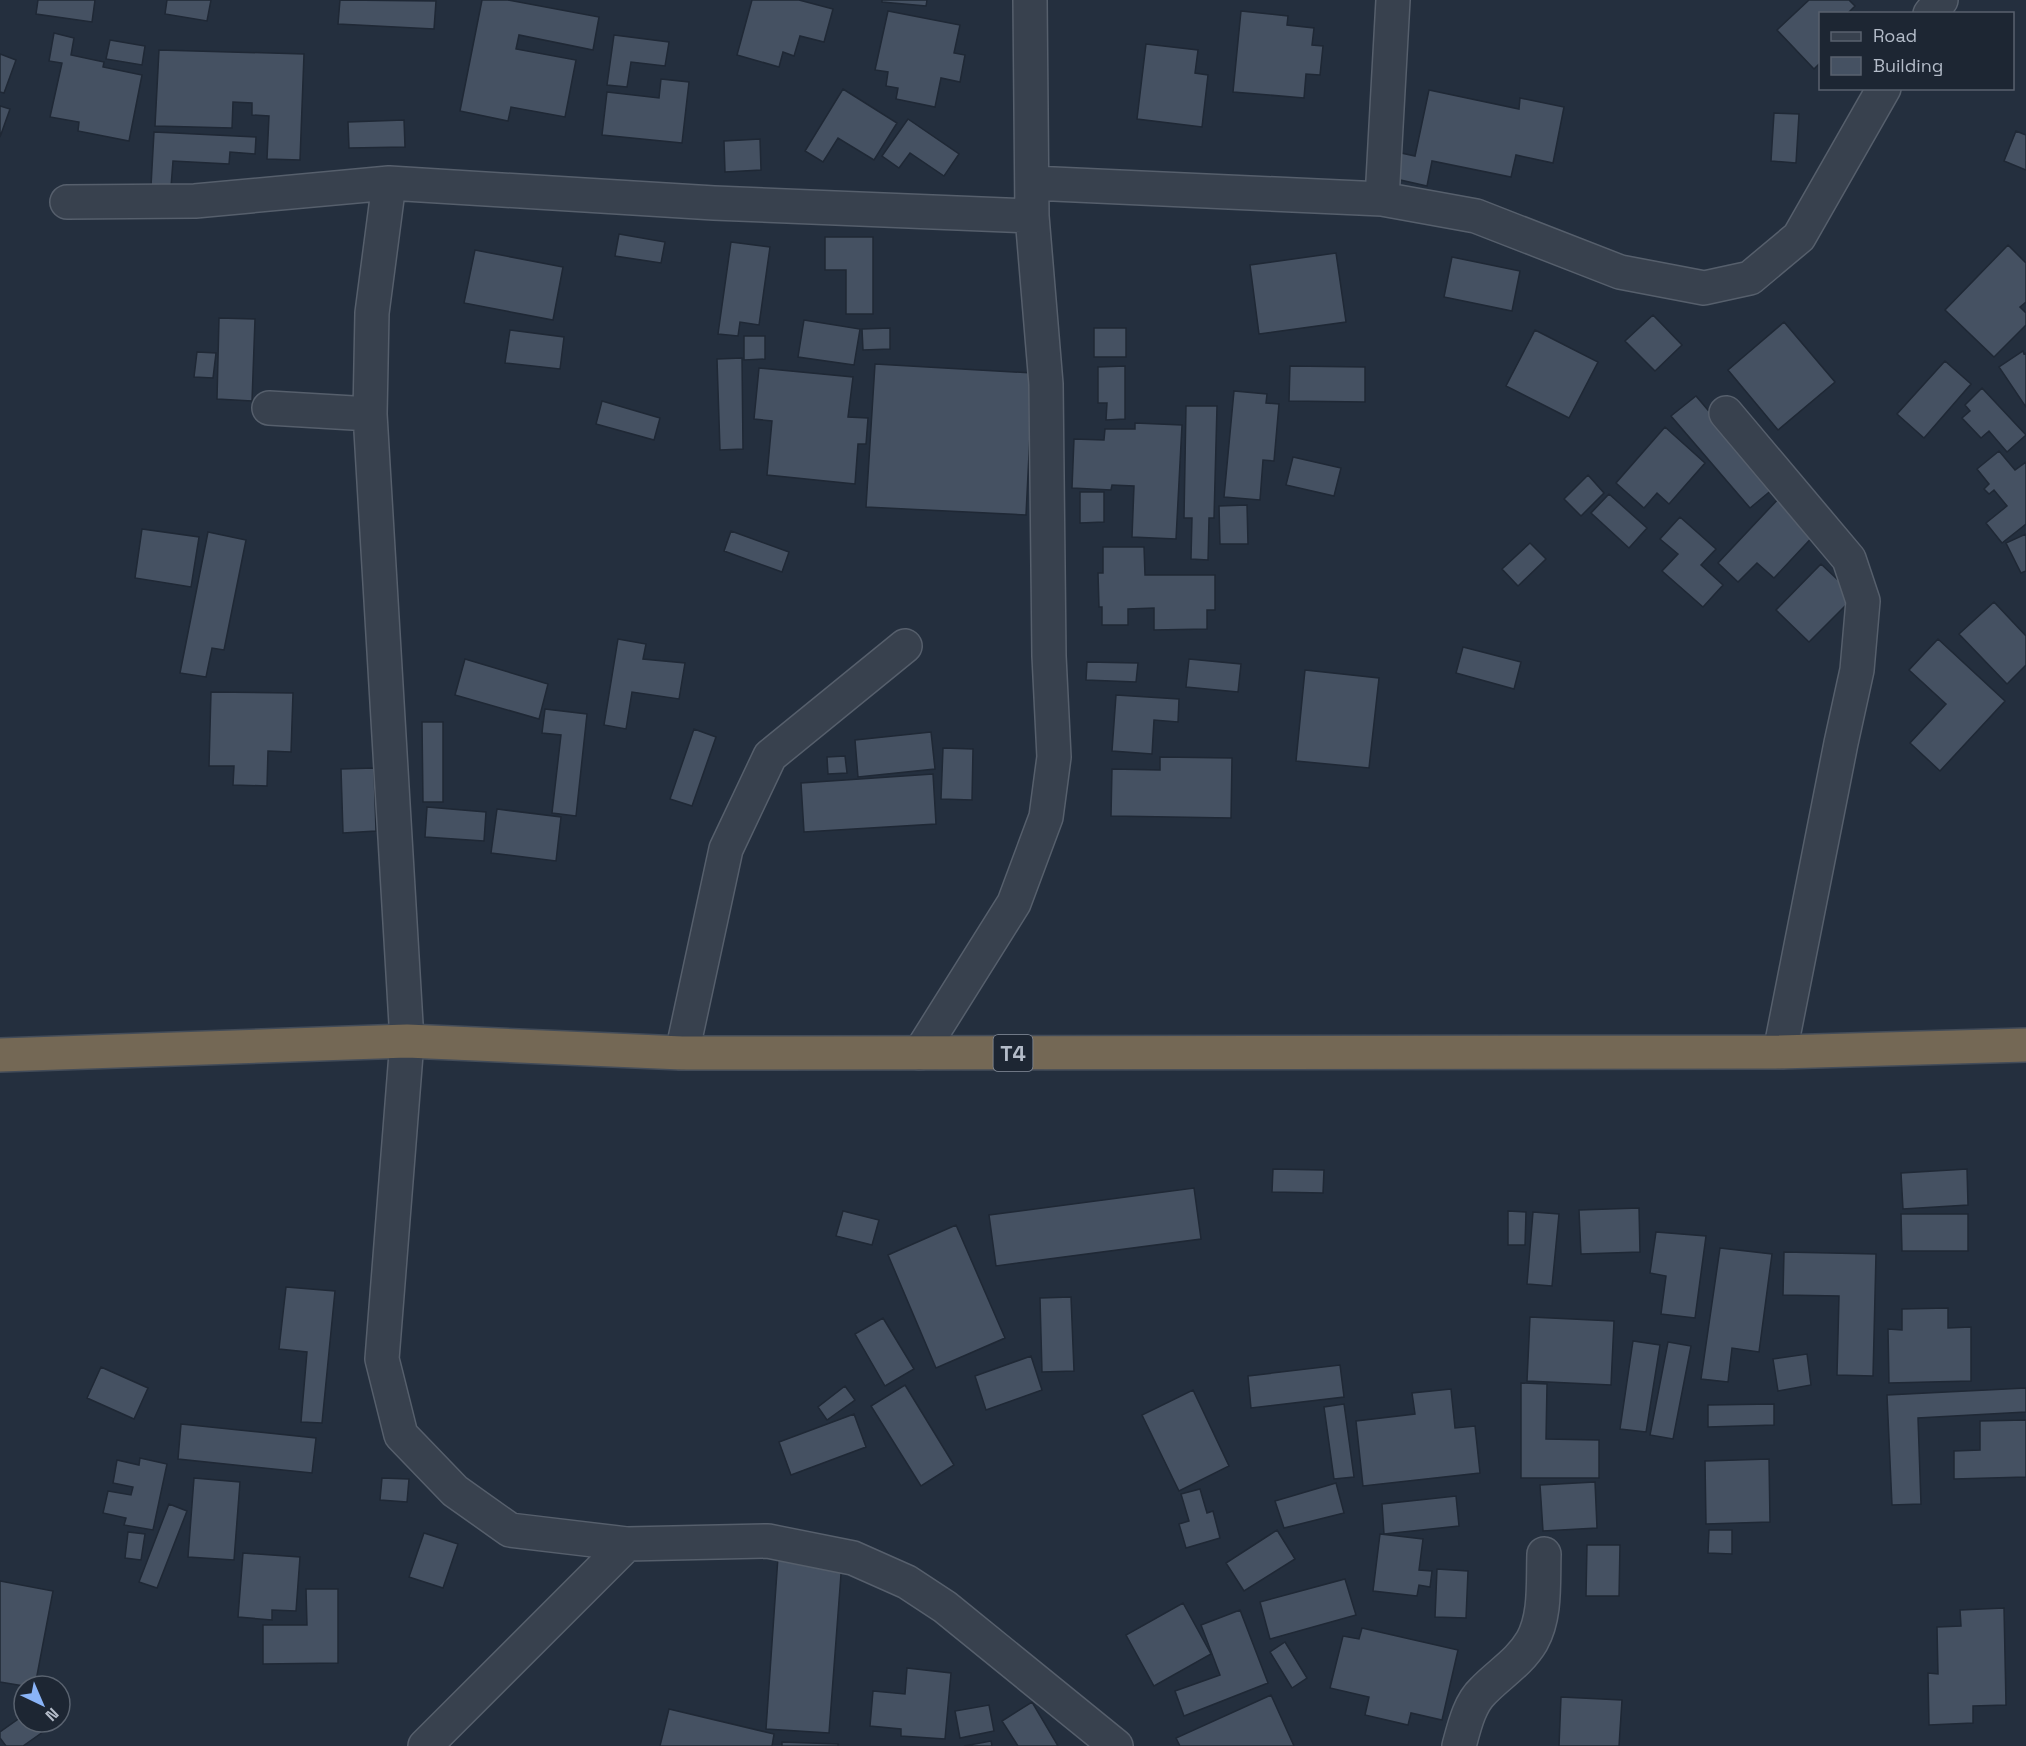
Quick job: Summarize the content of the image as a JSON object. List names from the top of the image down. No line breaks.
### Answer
{"streets":{"highway":["T4"]},"legend":["Road","Building"],"north":"bottom right"}
